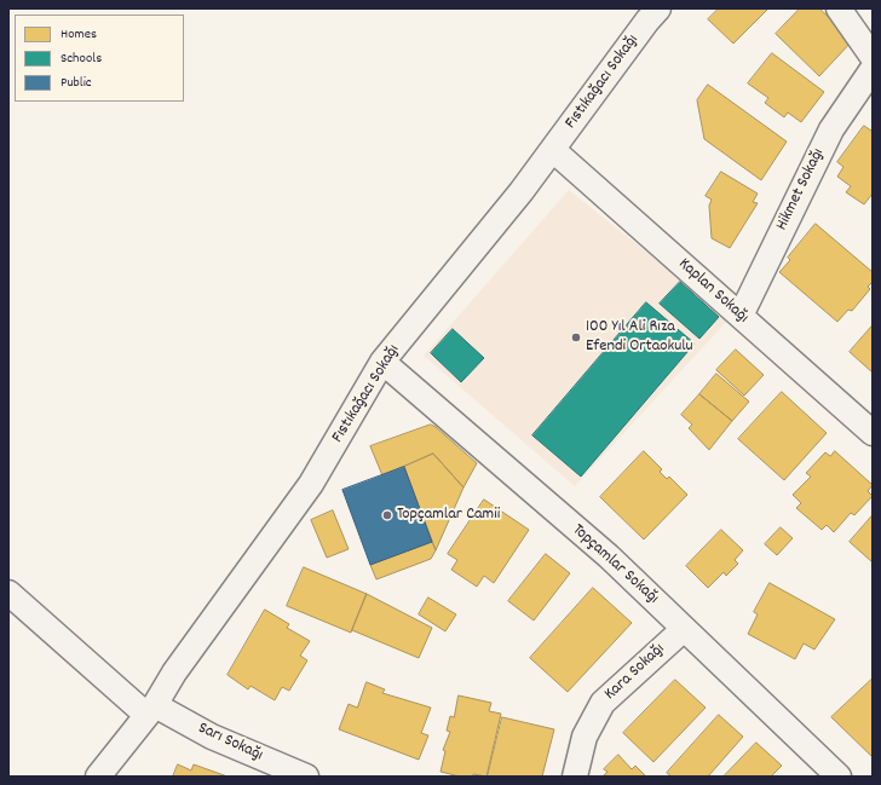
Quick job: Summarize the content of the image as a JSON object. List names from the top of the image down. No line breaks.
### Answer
{"streets":{"street":["Fıstıkağacı Sokağı","Hikmet Sokağı","Kaplan Sokağı","Topçamlar Sokağı","Kara Sokağı","Sarı Sokağı"]},"crossings":[["Fıstıkağacı Sokağı","Kaplan Sokağı"],["Fıstıkağacı Sokağı","Topçamlar Sokağı"],["Fıstıkağacı Sokağı","Sarı Sokağı"],["Hikmet Sokağı","Kaplan Sokağı"],["Topçamlar Sokağı","Kara Sokağı"]],"places":["100 Yıl Ali Rıza Efendi Ortaokulu","Topçamlar Camii"],"legend":["Homes","Schools","Public"]}
